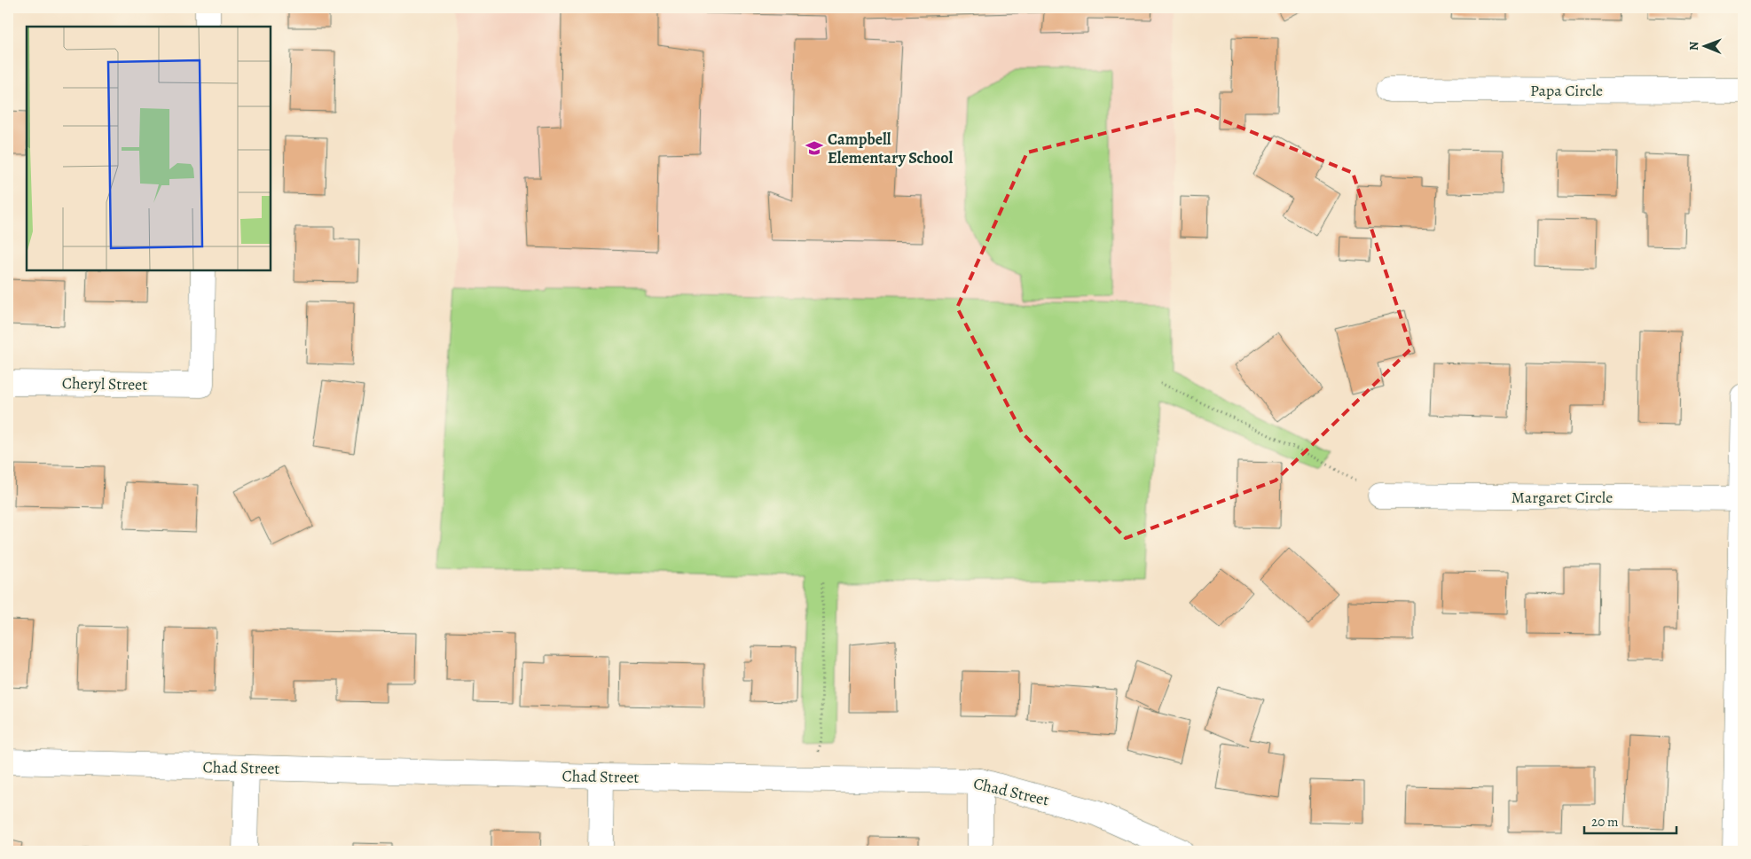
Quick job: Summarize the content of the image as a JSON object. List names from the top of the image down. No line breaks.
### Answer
{"streets":{"street":["Papa Circle","Cheryl Street","Margaret Circle","Chad Street"]},"places":{"school or university":["Campbell Elementary School"]},"scale_bar":"20 m","north":"left"}
